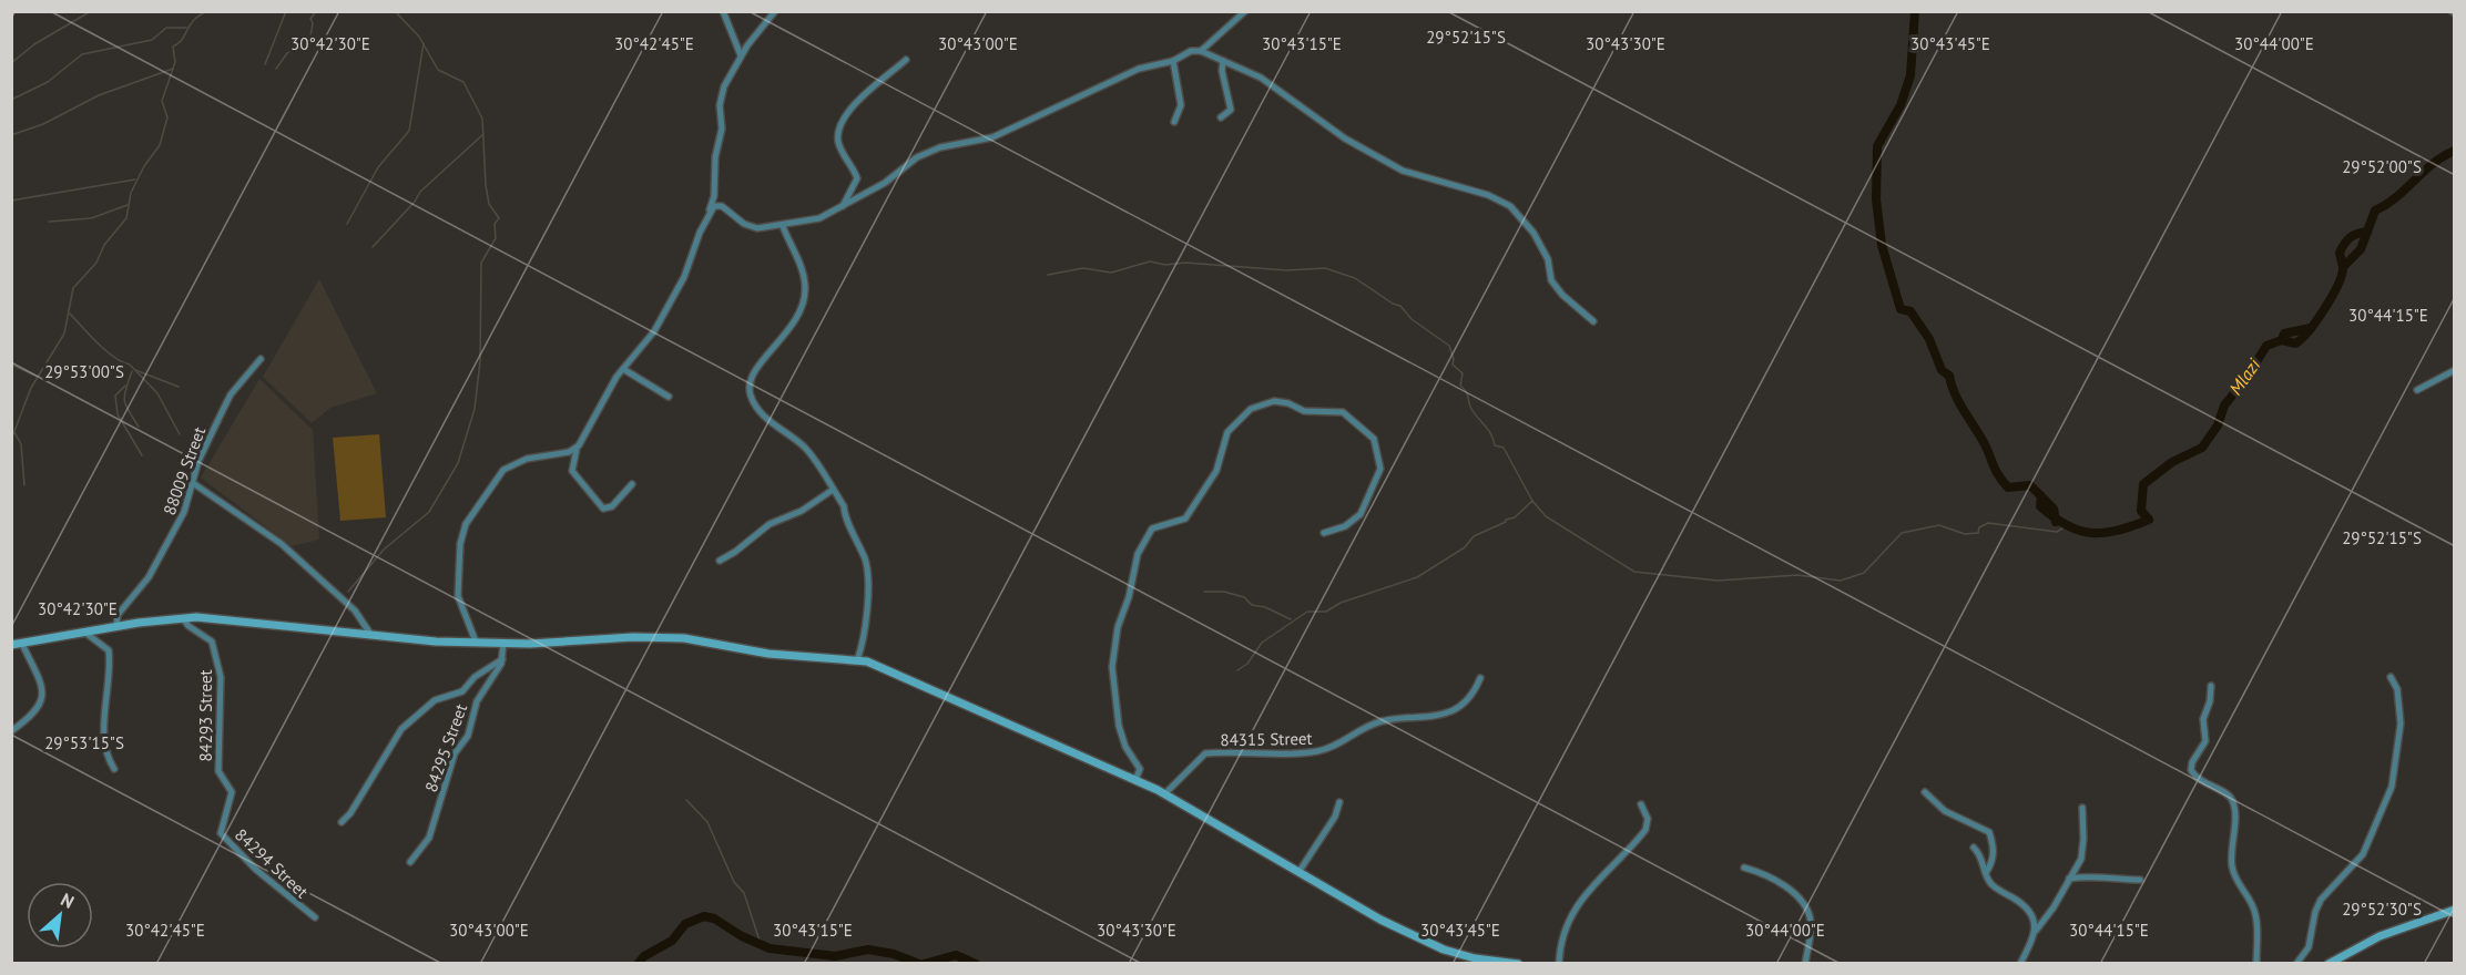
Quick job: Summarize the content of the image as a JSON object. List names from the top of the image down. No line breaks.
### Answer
{"streets":{"street":["88009 Street","84293 Street","84315 Street","84295 Street","84294 Street"]},"crossings":[["84293 Street","84294 Street"]],"water":["Mlazi"],"north":"top right","coordinates":["29°52'15\"S","30°42'30\"E","30°42'45\"E","30°43'00\"E","30°43'15\"E","30°43'30\"E","30°43'45\"E","30°44'00\"E","29°52'00\"S","30°44'15\"E","29°53'00\"S","29°53'15\"S","29°52'30\"S"]}
